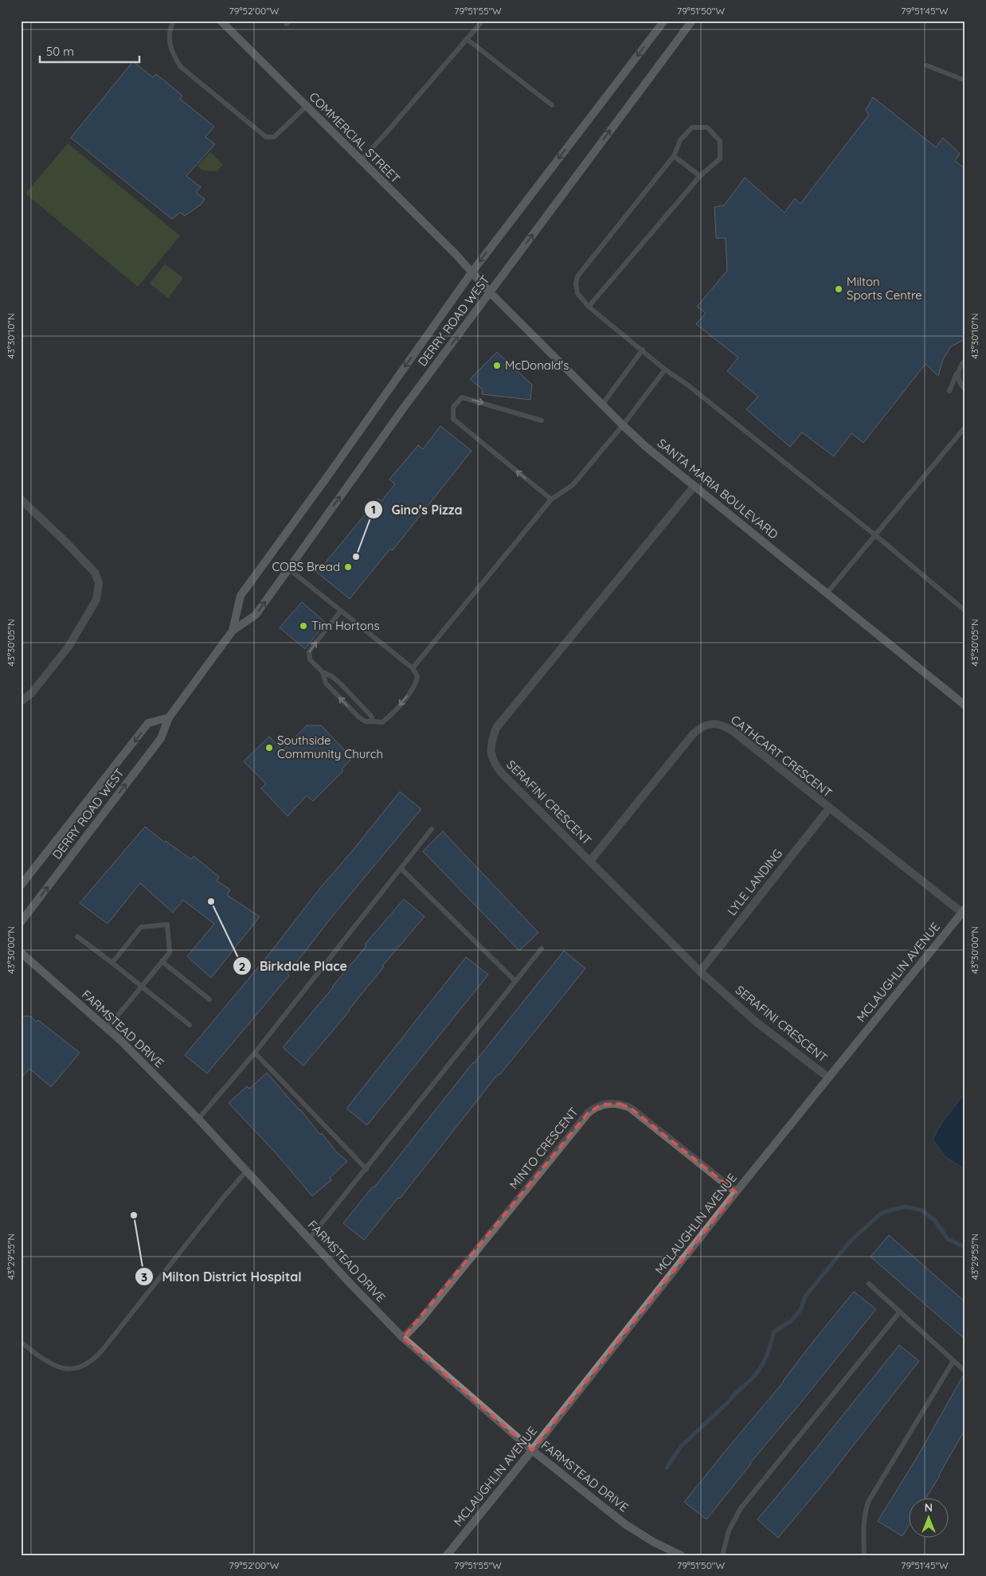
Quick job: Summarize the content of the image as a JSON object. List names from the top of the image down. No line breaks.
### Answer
{"streets":{"street":["COMMERCIAL STREET","DERRY ROAD WEST","SANTA MARIA BOULEVARD","CATHCART CRESCENT","SERAFINI CRESCENT","LYLE LANDING","MCLAUGHLIN AVENUE","FARMSTEAD DRIVE","MINTO CRESCENT"]},"crossings":[["COMMERCIAL STREET","DERRY ROAD WEST"],["COMMERCIAL STREET","SANTA MARIA BOULEVARD"],["DERRY ROAD WEST","SANTA MARIA BOULEVARD"],["SANTA MARIA BOULEVARD","SERAFINI CRESCENT"],["CATHCART CRESCENT","SERAFINI CRESCENT"],["CATHCART CRESCENT","LYLE LANDING"],["CATHCART CRESCENT","MCLAUGHLIN AVENUE"],["SERAFINI CRESCENT","LYLE LANDING"],["SERAFINI CRESCENT","MCLAUGHLIN AVENUE"],["MCLAUGHLIN AVENUE","FARMSTEAD DRIVE"],["MCLAUGHLIN AVENUE","MINTO CRESCENT"],["FARMSTEAD DRIVE","MINTO CRESCENT"]],"places":["Milton Sports Centre","McDonald's","Gino's Pizza","COBS Bread","Tim Hortons","Southside Community Church","Birkdale Place","Milton District Hospital"],"scale_bar":"50 m","north":"top","coordinates":["79°52'00\"W","79°51'55\"W","79°51'50\"W","79°51'45\"W","43°30'10\"N","43°30'05\"N","43°30'00\"N","43°29'55\"N"]}
